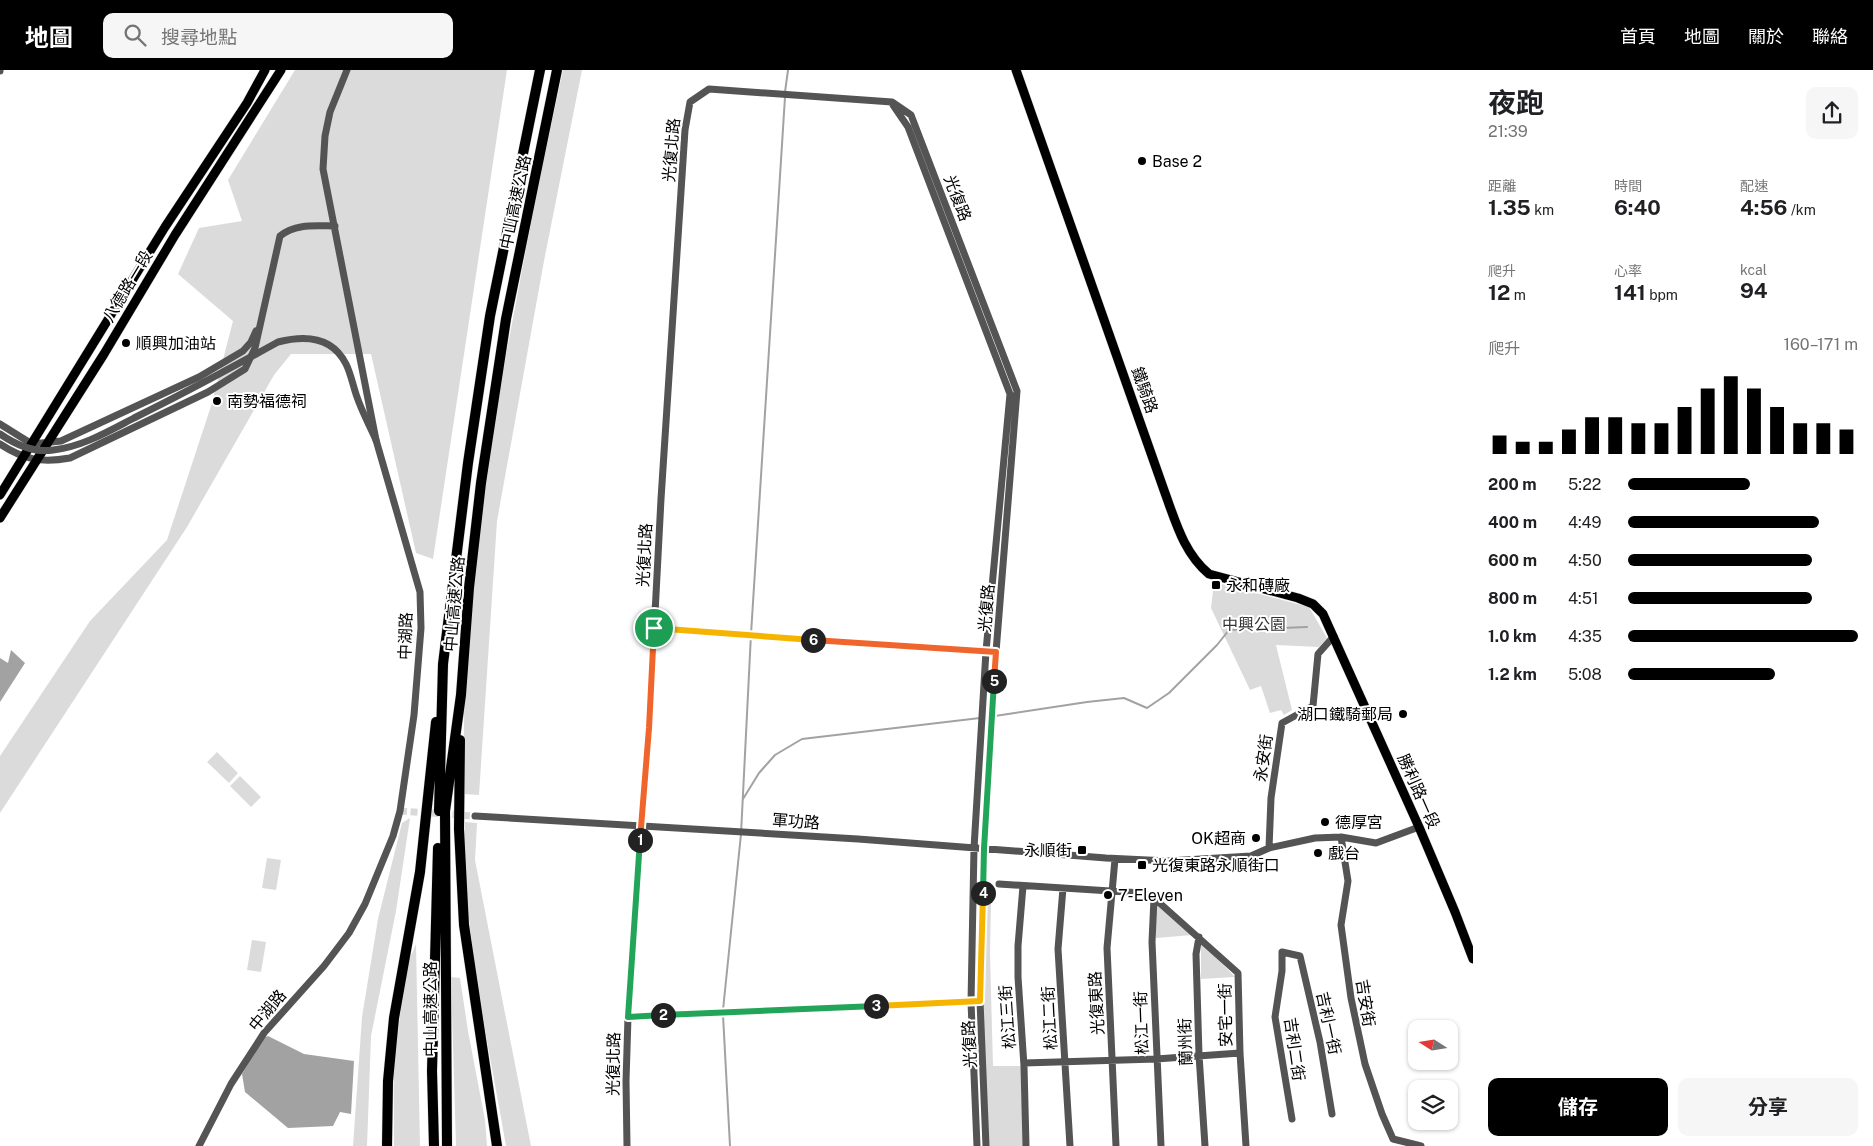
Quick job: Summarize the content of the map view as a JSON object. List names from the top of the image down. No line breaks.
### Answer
{"streets":{"highway":["中山高速公路"],"main road":["八德路一段","鐵騎路","勝利路一段"],"street":["光復北路","光復路","中湖路","永安街","軍功路","光復東路","吉安街","安宅一街","松江三街","松江二街","松江一街","吉利一街","蘭州街","吉利二街"]},"crossings":[["光復北路","光復路"],["光復北路","軍功路"],["光復路","軍功路"],["鐵騎路","永安街"],["鐵騎路","勝利路一段"],["永安街","勝利路一段"],["軍功路","光復東路"],["光復東路","安宅一街"],["安宅一街","松江三街"],["安宅一街","松江二街"],["安宅一街","松江一街"],["安宅一街","蘭州街"],["吉利一街","吉利二街"]],"parks":["中興公園"],"places":{"other":["Base 2","順興加油站","南勢福德祠","湖口鐵騎郵局","德厚宮","OK超商","戲台","7-Eleven"],"transit":["永和磚廠","永順街","光復東路永順街口"]},"north":"left","page":{"header":"地圖","search":"搜尋地點","nav":["首頁","地圖","關於","聯絡"],"heading":["夜跑","21:39"],"stats":[["距離","1.35 km"],["時間","6:40"],["配速","4:56 /km"],["爬升","12 m"],["心率","141 bpm"],["kcal","94"]],"chart":["爬升","160–171 m"],"list":[{"name":"200 m","note":"5:22"},{"name":"400 m","note":"4:49"},{"name":"600 m","note":"4:50"},{"name":"800 m","note":"4:51"},{"name":"1.0 km","note":"4:35"},{"name":"1.2 km","note":"5:08"}],"pins":["6","5","1","4","3","2"],"buttons":["儲存","分享"]}}
